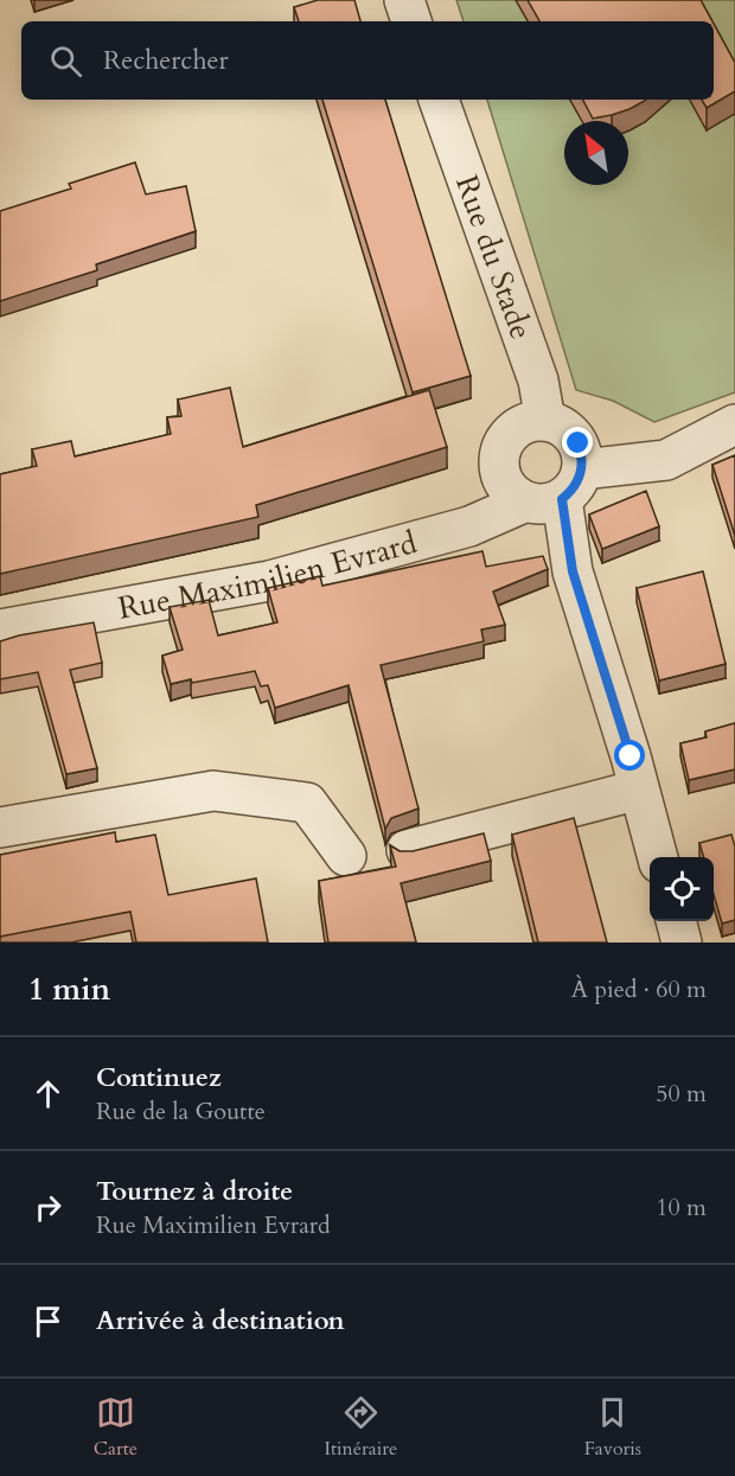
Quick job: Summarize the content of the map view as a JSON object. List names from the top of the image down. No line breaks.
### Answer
{"streets":{"street":["Rue du Stade","Rue Maximilien Evrard"]},"crossings":[["Rue du Stade","Rue Maximilien Evrard"]],"north":"top left","page":{"search":"Rechercher","heading":["1 min","À pied · 60 m"],"list":[["Continuez","Rue de la Goutte","50 m"],["Tournez à droite","Rue Maximilien Evrard","10 m"],"Arrivée à destination"],"nav":["Carte","Itinéraire","Favoris"]}}
